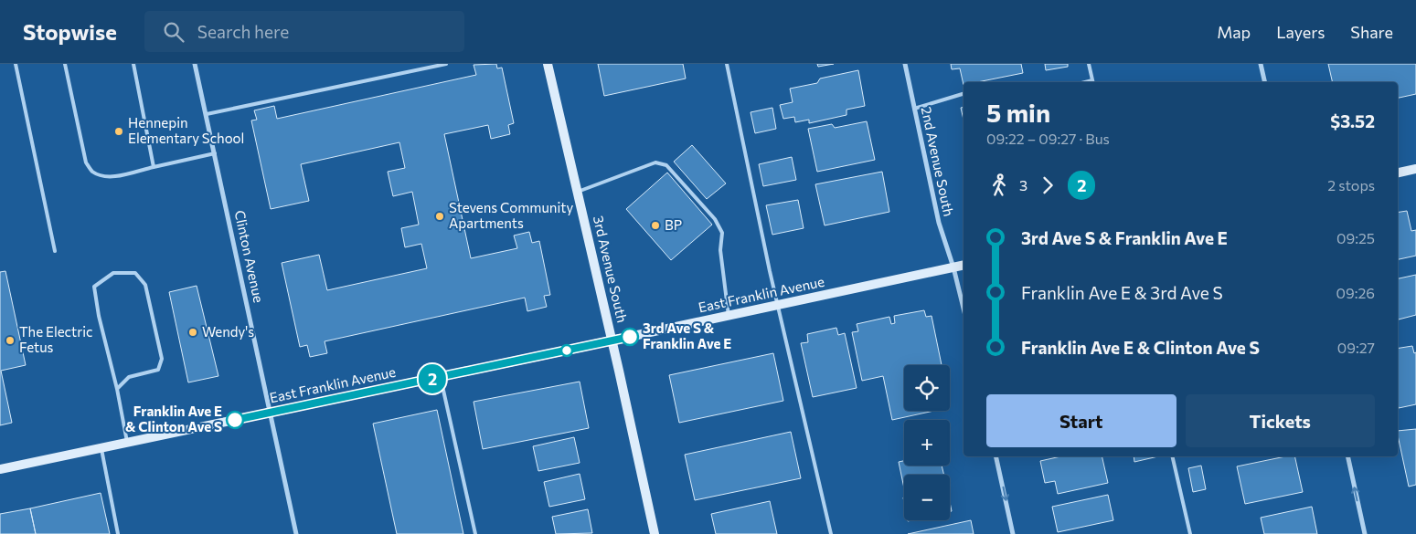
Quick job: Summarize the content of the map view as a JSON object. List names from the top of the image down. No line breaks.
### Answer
{"streets":{"main road":["3rd Avenue South","East Franklin Avenue"],"street":["2nd Avenue South","Clinton Avenue"]},"crossings":[["2nd Avenue South","East Franklin Avenue"],["Clinton Avenue","East Franklin Avenue"],["3rd Avenue South","East Franklin Avenue"]],"places":["Hennepin Elementary School","Stevens Community Apartments","BP","Wendy's","3rd Ave S & Franklin Ave E","The Electric Fetus","Franklin Ave E & Clinton Ave S"],"lines":["bus line 2"],"page":{"header":"Stopwise","search":"Search here","nav":["Map","Layers","Share"],"on_map":"2","heading":["5 min","09:22 – 09:27 · Bus","$3.52"],"legs":["3","2","2 stops"],"list":[{"name":"3rd Ave S & Franklin Ave E","value":"09:25"},{"name":"Franklin Ave E & 3rd Ave S","value":"09:26"},{"name":"Franklin Ave E & Clinton Ave S","value":"09:27"}],"map_buttons":["+","−"],"buttons":["Start","Tickets"]}}
